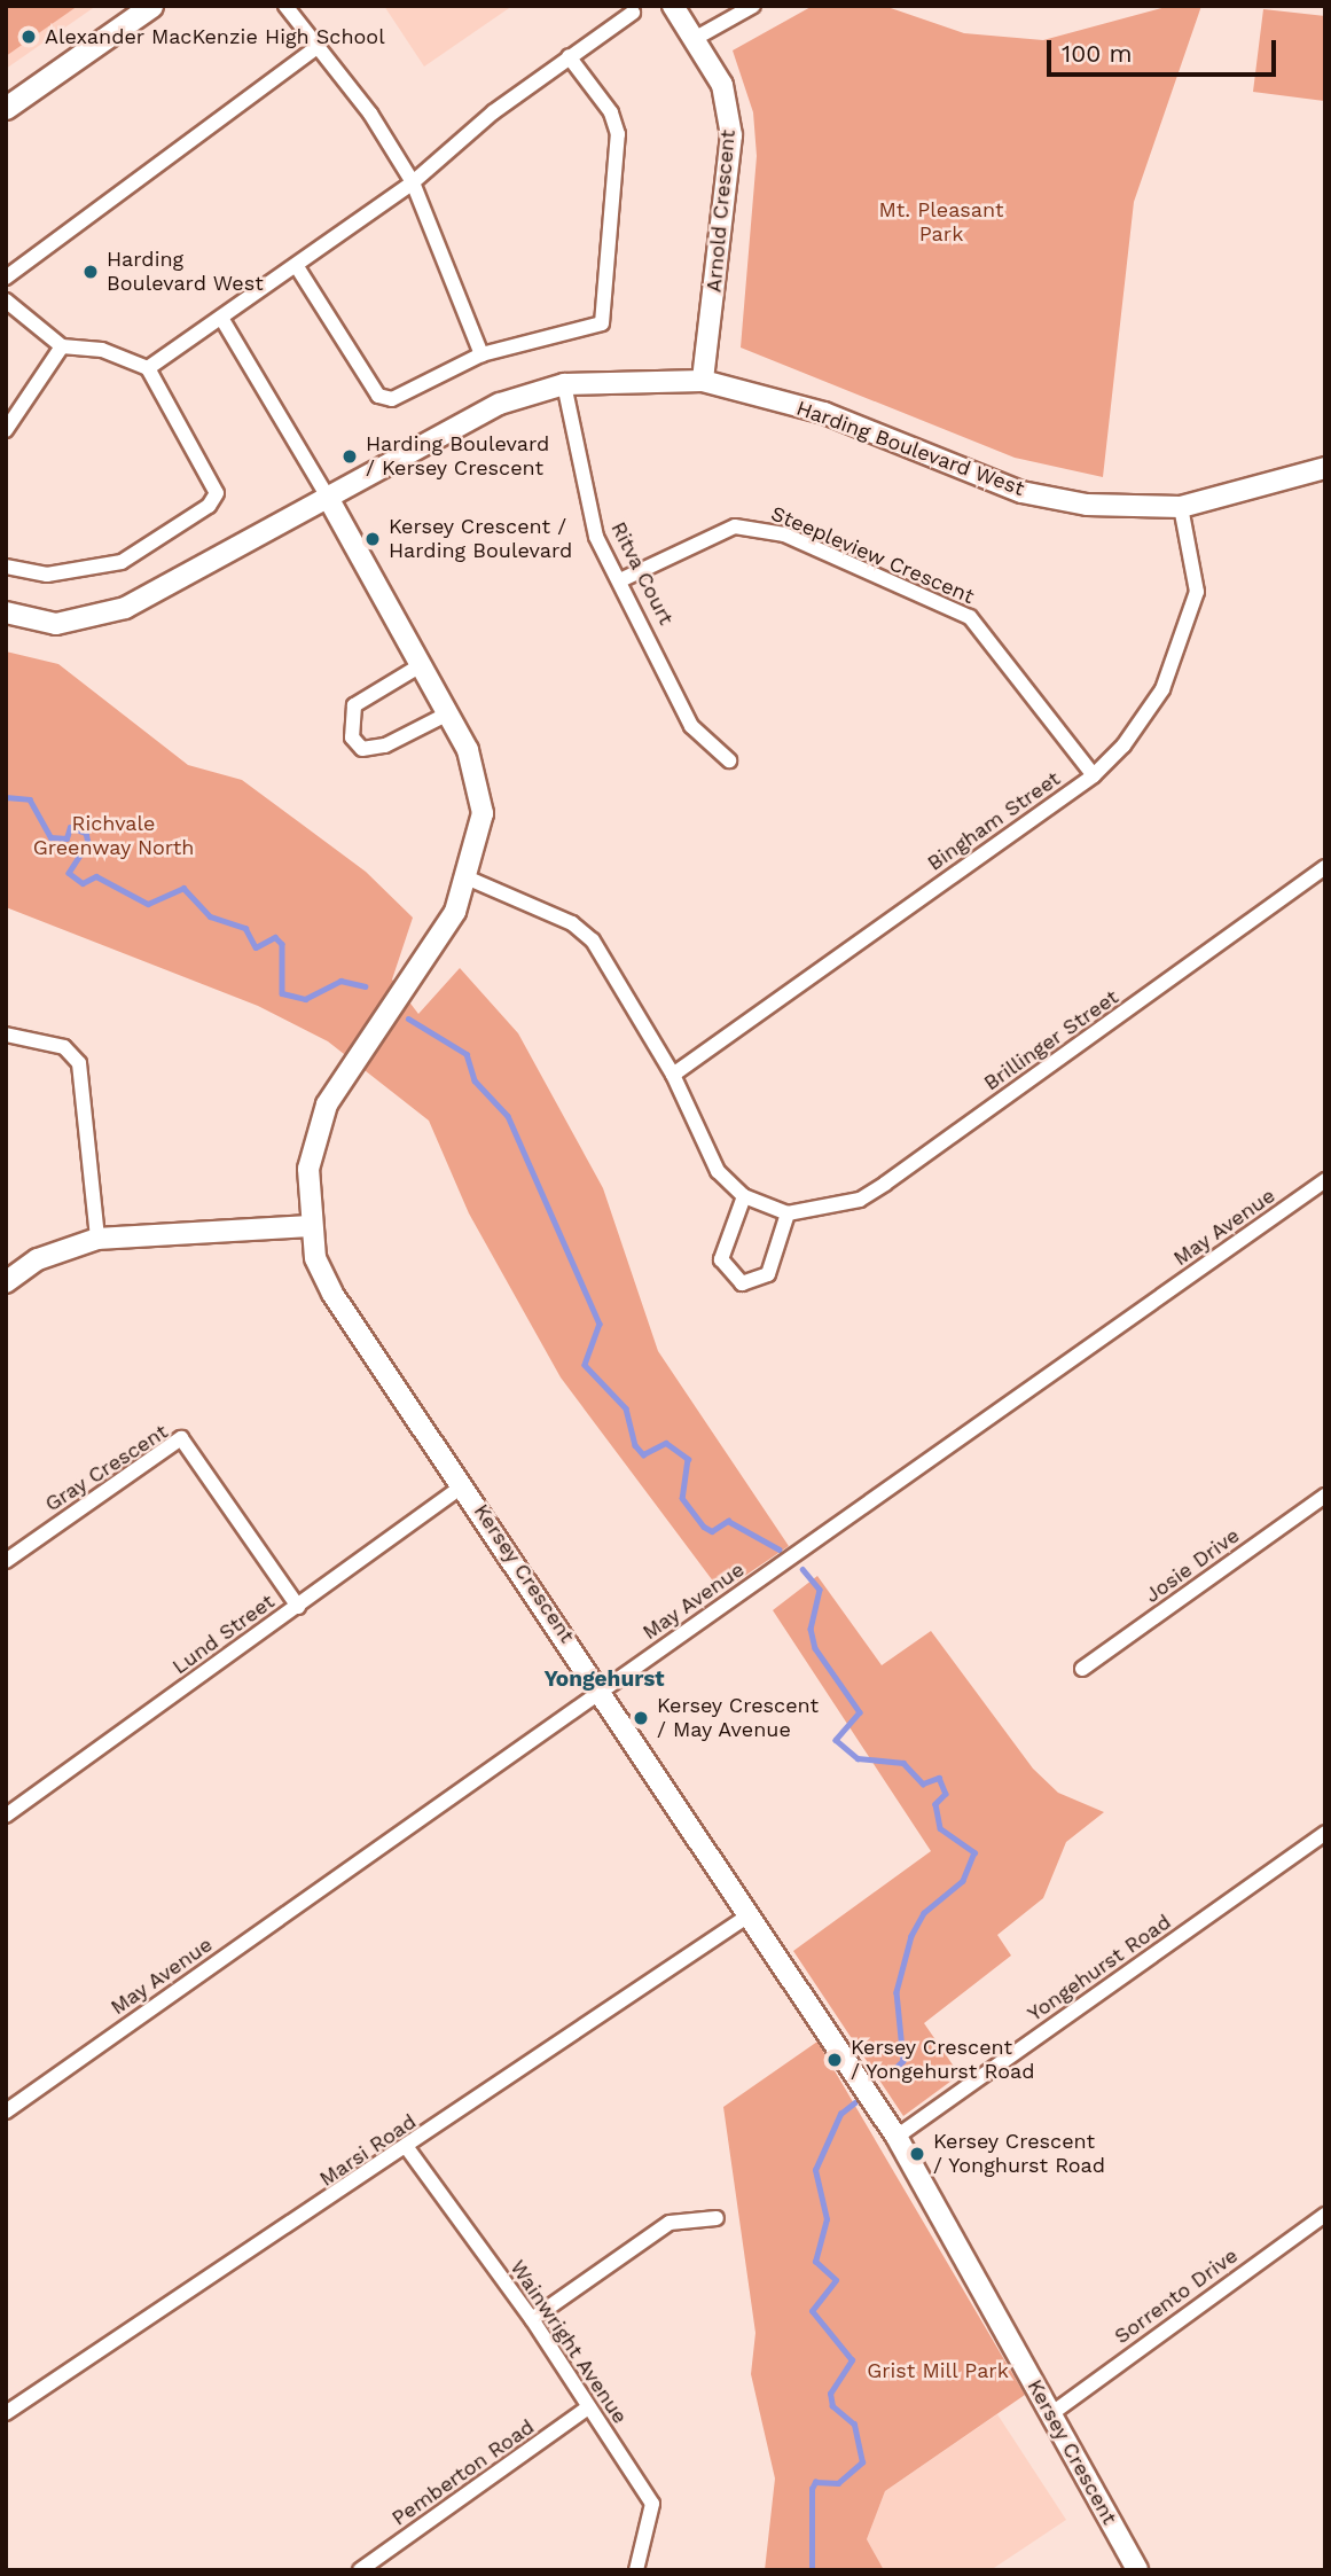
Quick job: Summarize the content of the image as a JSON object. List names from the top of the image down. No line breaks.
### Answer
{"streets":{"street":["Arnold Crescent","Harding Boulevard West","Steepleview Crescent","Ritva Court","Bingham Street","Brillinger Street","May Avenue","Gray Crescent","Josie Drive","Kersey Crescent","Lund Street","Yongehurst Road","Marsi Road","Sorrento Drive","Wainwright Avenue","Pemberton Road"]},"crossings":[["Arnold Crescent","Harding Boulevard West"],["Harding Boulevard West","Ritva Court"],["Harding Boulevard West","Bingham Street"],["Harding Boulevard West","Kersey Crescent"],["Steepleview Crescent","Ritva Court"],["Steepleview Crescent","Bingham Street"],["May Avenue","Kersey Crescent"],["Gray Crescent","Lund Street"],["Kersey Crescent","Lund Street"],["Kersey Crescent","Yongehurst Road"],["Kersey Crescent","Marsi Road"],["Kersey Crescent","Sorrento Drive"],["Marsi Road","Wainwright Avenue"],["Wainwright Avenue","Pemberton Road"]],"districts":["Yongehurst"],"parks":["Mt. Pleasant Park","Richvale Greenway North","Grist Mill Park"],"places":["Alexander MacKenzie High School","Harding Boulevard West","Harding Boulevard / Kersey Crescent","Kersey Crescent / Harding Boulevard","Kersey Crescent / May Avenue","Kersey Crescent / Yongehurst Road","Kersey Crescent / Yonghurst Road"],"scale_bar":"100 m"}
